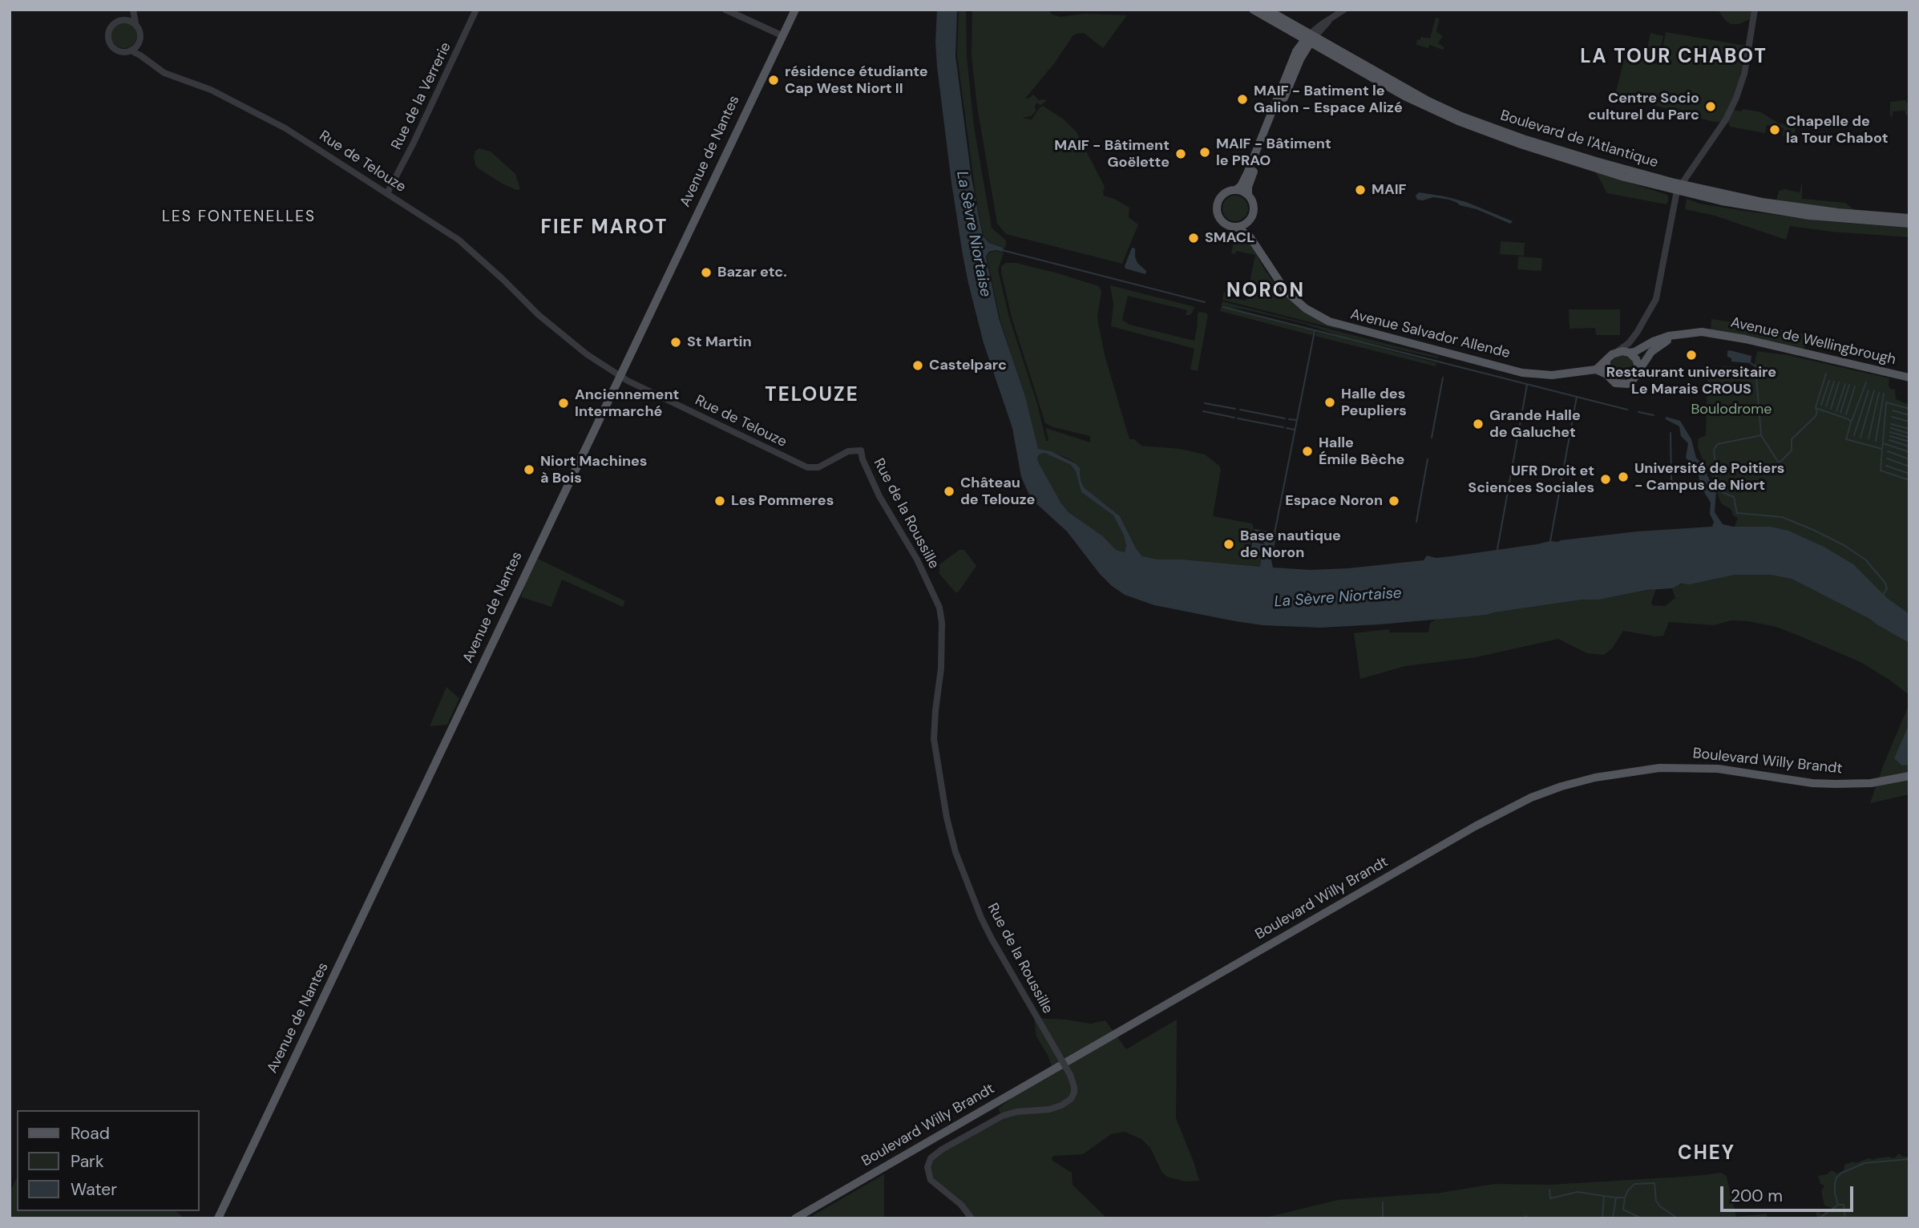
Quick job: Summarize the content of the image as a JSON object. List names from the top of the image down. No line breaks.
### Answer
{"streets":{"main road":["Boulevard de l'Atlantique","Avenue de Nantes","Avenue Salvador Allende","Avenue de Wellingbrough","Boulevard Willy Brandt"],"street":["Rue de la Verrerie","Rue de Telouze","Rue de la Roussille"]},"crossings":[["Rue de la Verrerie","Rue de Telouze"],["Avenue de Nantes","Rue de Telouze"],["Rue de Telouze","Rue de la Roussille"]],"districts":["LA TOUR CHABOT","LES FONTENELLES","FIEF MAROT","NORON","TELOUZE","CHEY"],"water":["La Sèvre Niortaise"],"parks":["Boulodrome"],"places":["résidence étudiante Cap West Niort II","MAIF - Batiment le Galion - Espace Alizé","Centre Socio culturel du Parc","Chapelle de la Tour Chabot","MAIF - Bâtiment le PRAO","MAIF - Bâtiment Goëlette","MAIF","SMACL","Bazar etc.","St Martin","Restaurant universitaire Le Marais CROUS","Castelparc","Halle des Peupliers","Anciennement Intermarché","Grande Halle de Galuchet","Halle Émile Bèche","Niort Machines à Bois","Université de Poitiers - Campus de Niort","UFR Droit et Sciences Sociales","Château de Telouze","Les Pommeres","Espace Noron","Base nautique de Noron"],"legend":["Road","Park","Water"],"scale_bar":"200 m"}
